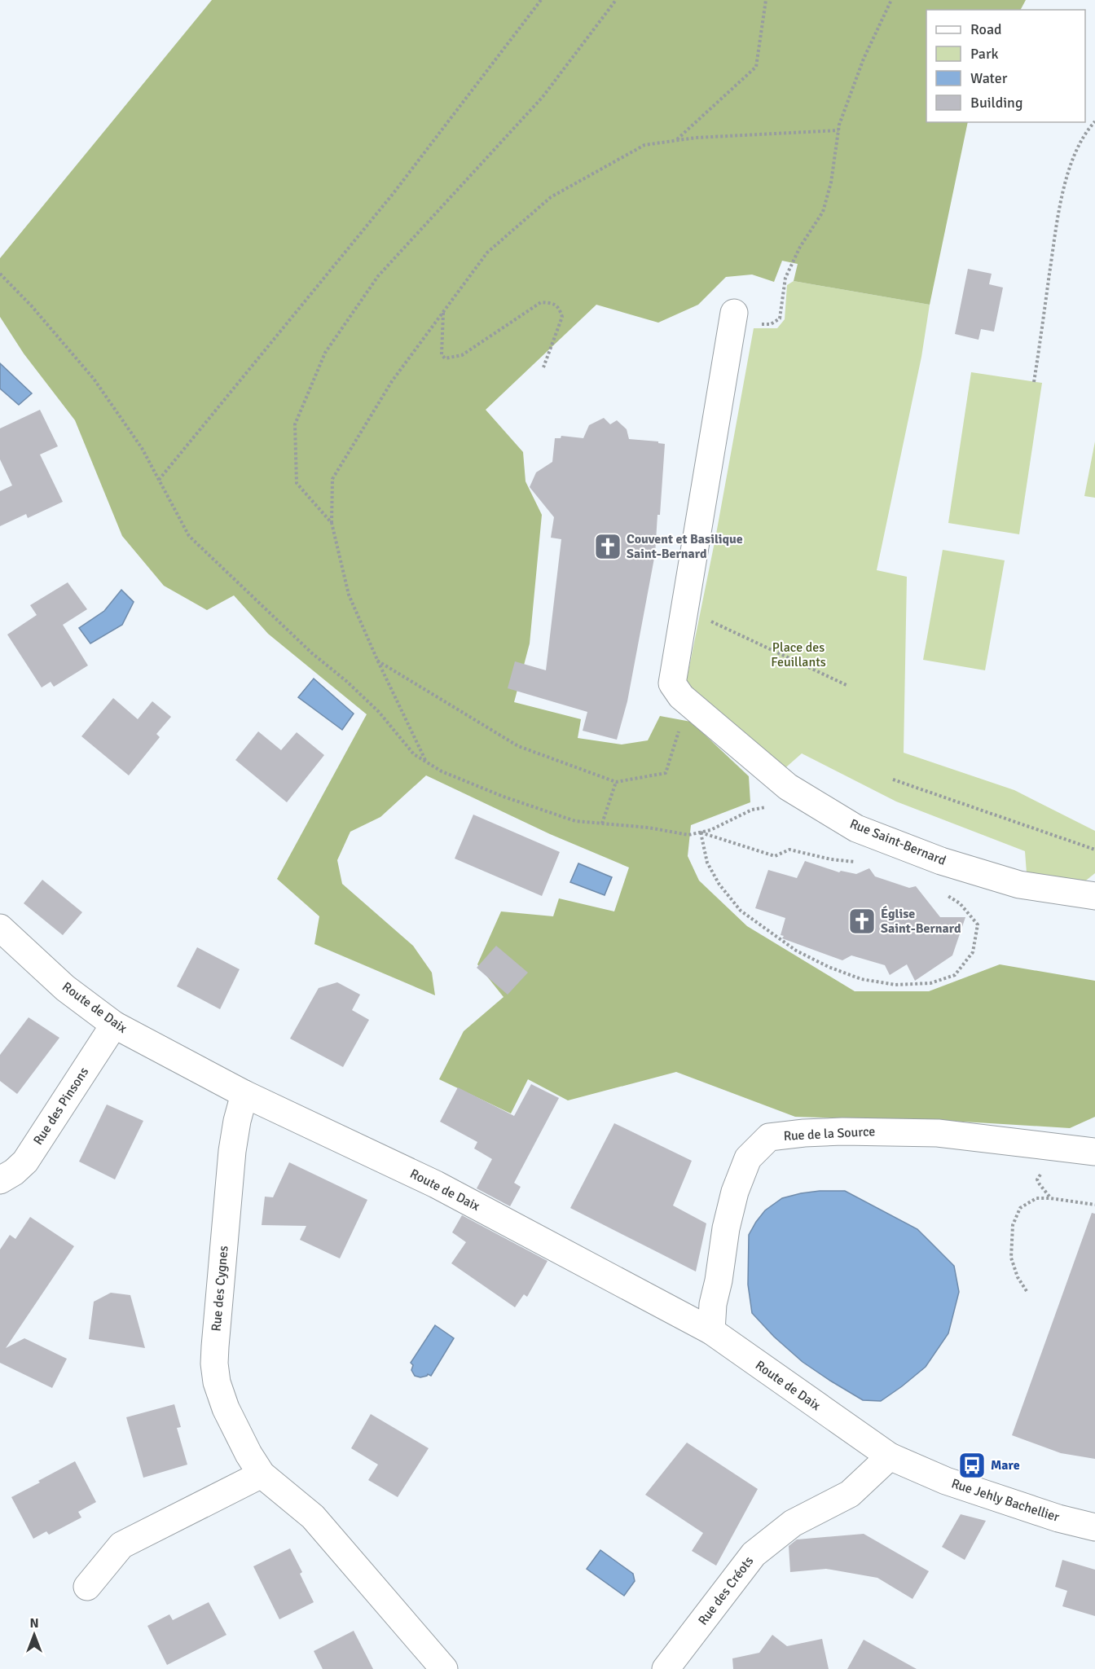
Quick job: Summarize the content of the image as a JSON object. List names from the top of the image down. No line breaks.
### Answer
{"streets":{"street":["Rue Saint-Bernard","Route de Daix","Rue des Pinsons","Rue de la Source","Rue des Cygnes","Rue Jehly Bachellier","Rue des Créots"]},"crossings":[["Route de Daix","Rue des Pinsons"],["Route de Daix","Rue de la Source"],["Route de Daix","Rue des Cygnes"],["Route de Daix","Rue Jehly Bachellier"],["Route de Daix","Rue des Créots"],["Rue Jehly Bachellier","Rue des Créots"]],"parks":["Place des Feuillants"],"places":{"church":["Couvent et Basilique Saint-Bernard","Église Saint-Bernard"],"bus stop":["Mare"]},"legend":["Road","Park","Water","Building"],"north":"top"}
